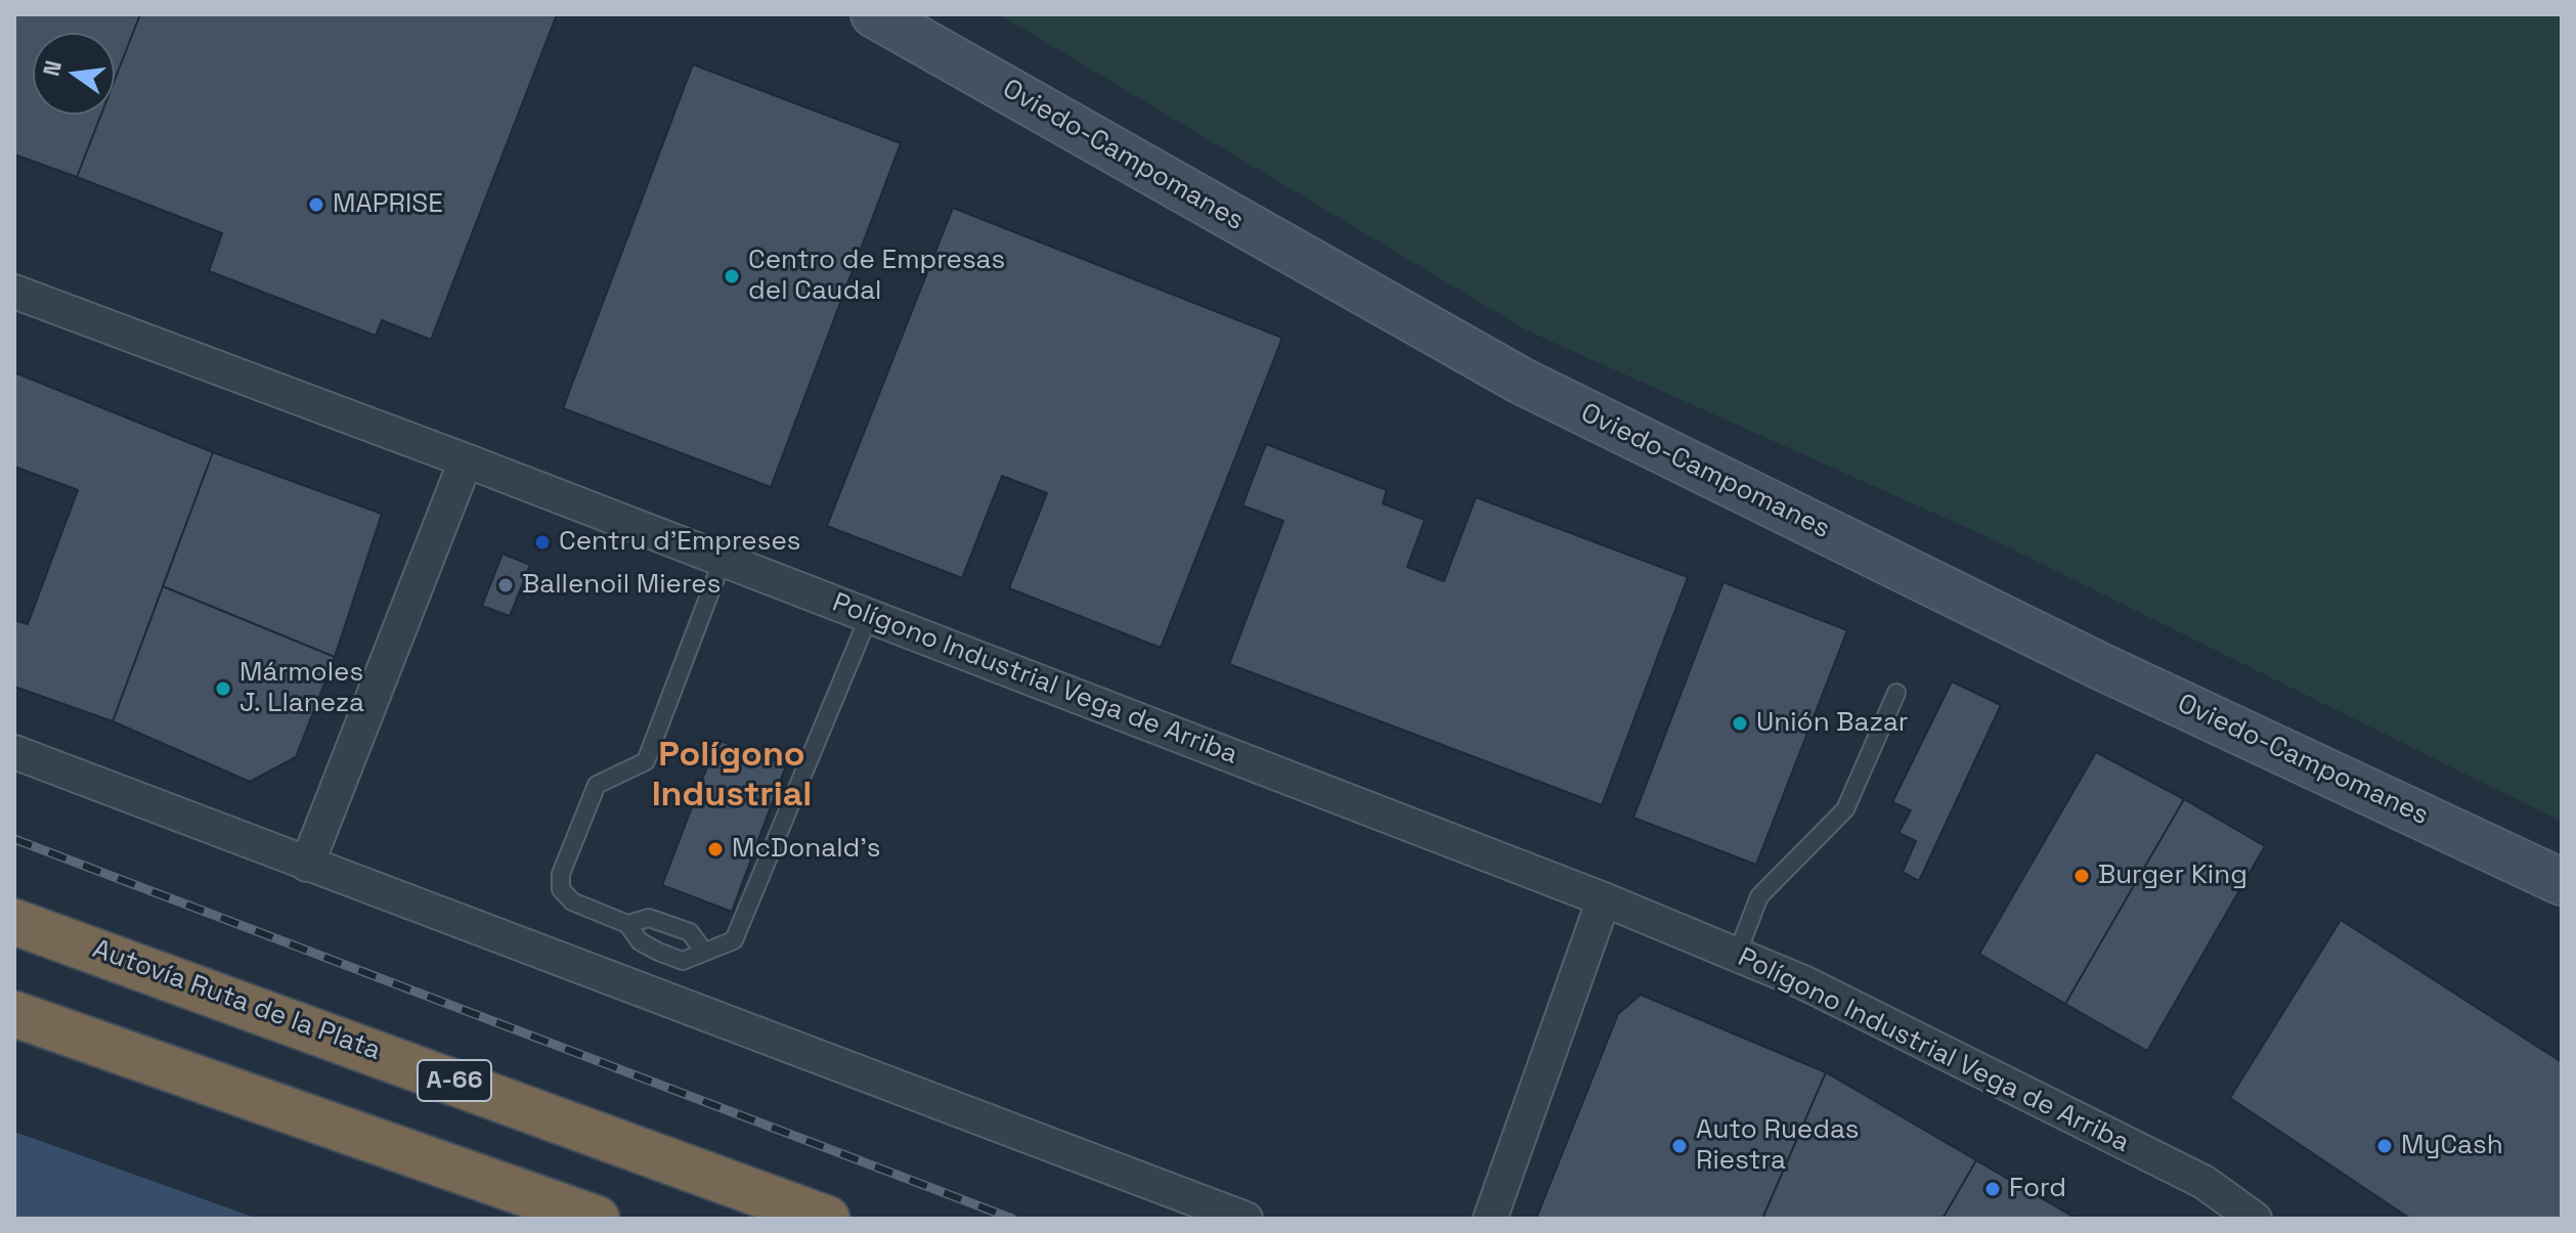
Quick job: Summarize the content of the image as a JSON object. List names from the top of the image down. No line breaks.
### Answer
{"streets":{"highway":["Autovía Ruta de la Plata","A-66"],"street":["Oviedo-Campomanes","Polígono Industrial Vega de Arriba"]},"districts":["Polígono Industrial"],"places":["MAPRISE","Centro de Empresas del Caudal","Centru d'Empreses","Ballenoil Mieres","Mármoles J. Llaneza","Unión Bazar","McDonald's","Burger King","Auto Ruedas Riestra","MyCash","Ford"],"north":"left"}
